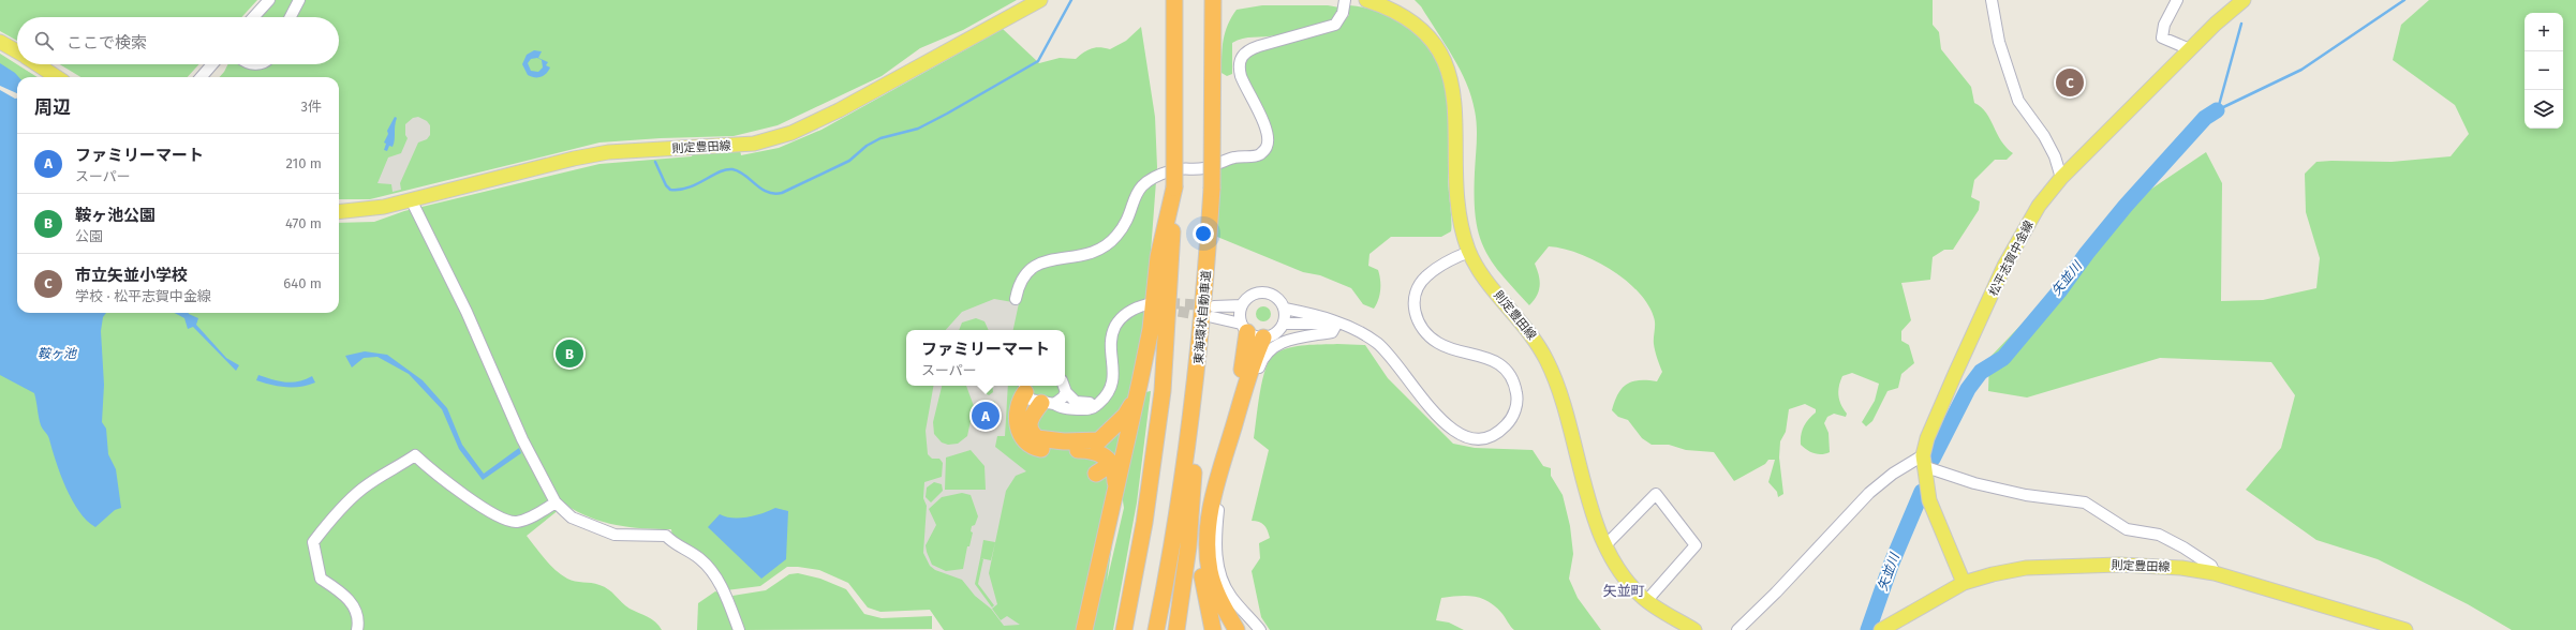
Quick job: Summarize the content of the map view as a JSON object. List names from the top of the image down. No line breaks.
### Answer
{"streets":{"highway":["東海環状自動車道"],"main road":["則定豊田線","松平志賀中金線"]},"crossings":[["則定豊田線","松平志賀中金線"]],"districts":["矢並町"],"water":["矢並川","鞍ヶ池"],"page":{"map_buttons":["+","−"],"search":"ここで検索","pins":["C","B","A"],"heading":["周辺","3件"],"list":[{"mark":"A","name":"ファミリーマート","note":"スーパー","value":"210 m"},{"mark":"B","name":"鞍ヶ池公園","note":"公園","value":"470 m"},{"mark":"C","name":"市立矢並小学校","note":"学校 · 松平志賀中金線","value":"640 m"}],"popup":["ファミリーマート","スーパー"]}}
